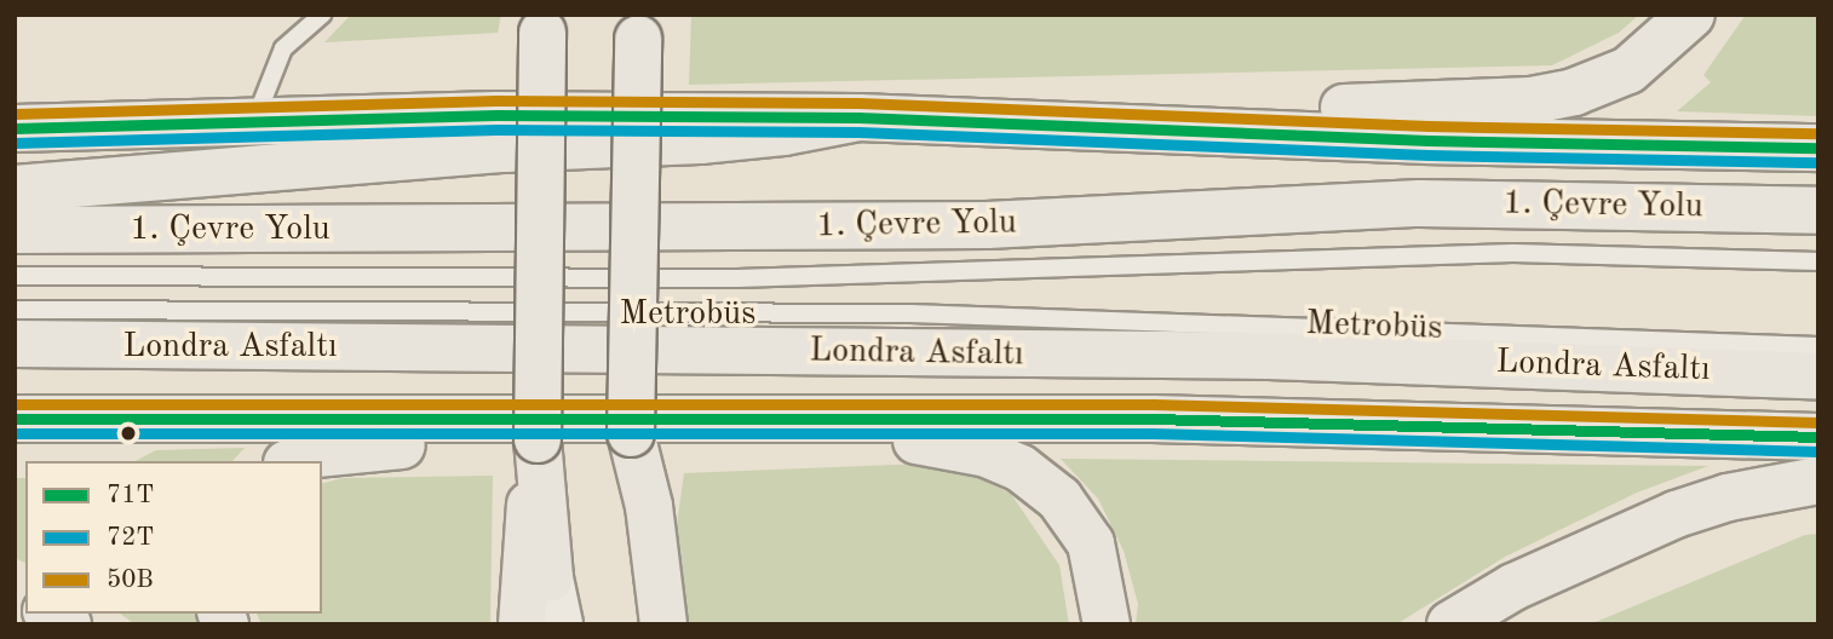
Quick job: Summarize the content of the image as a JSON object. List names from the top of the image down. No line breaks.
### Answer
{"streets":{"main road":["1. Çevre Yolu","Londra Asfaltı"],"lane":["Metrobüs"]},"lines":["transit line 50B","transit line 71T","transit line 72T"],"legend":["71T","72T","50B"]}
